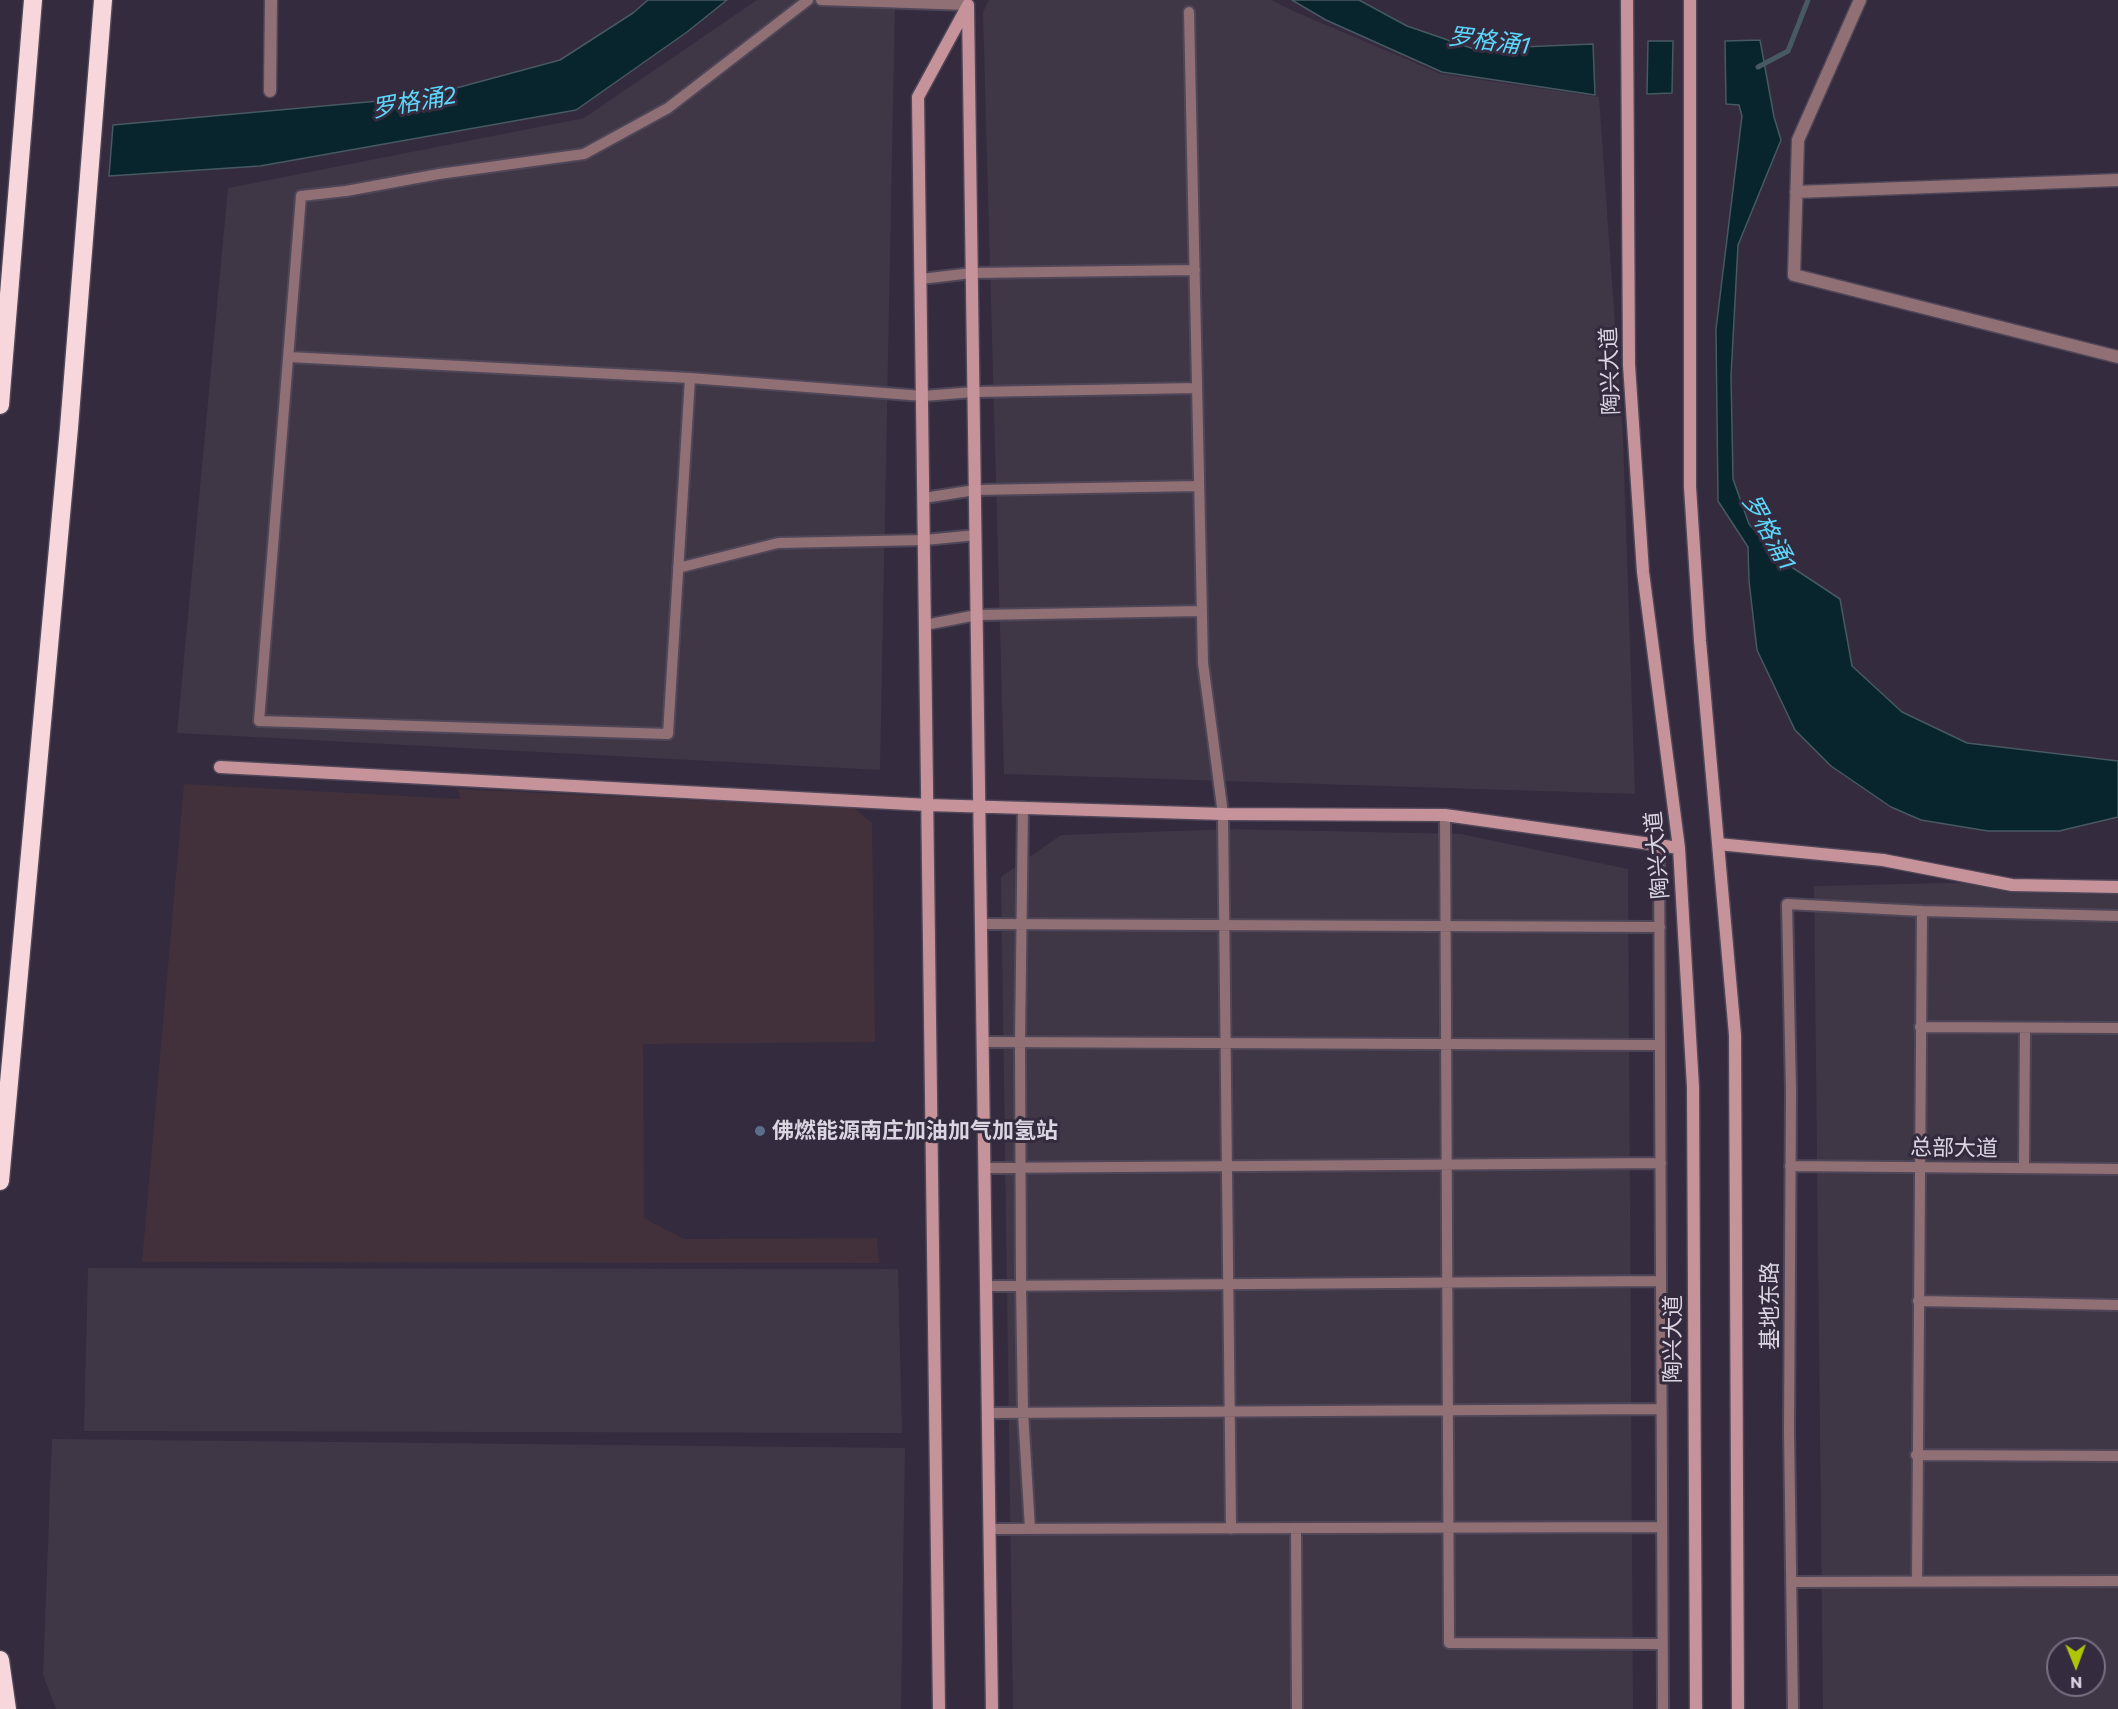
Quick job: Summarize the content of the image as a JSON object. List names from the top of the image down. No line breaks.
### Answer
{"streets":{"street":["陶兴大道"],"lane":["总部大道","基地东路"]},"crossings":[["总部大道","基地东路"]],"water":["罗格涌1","罗格涌2"],"places":["佛燃能源南庄加油加气加氢站"],"north":"bottom"}
